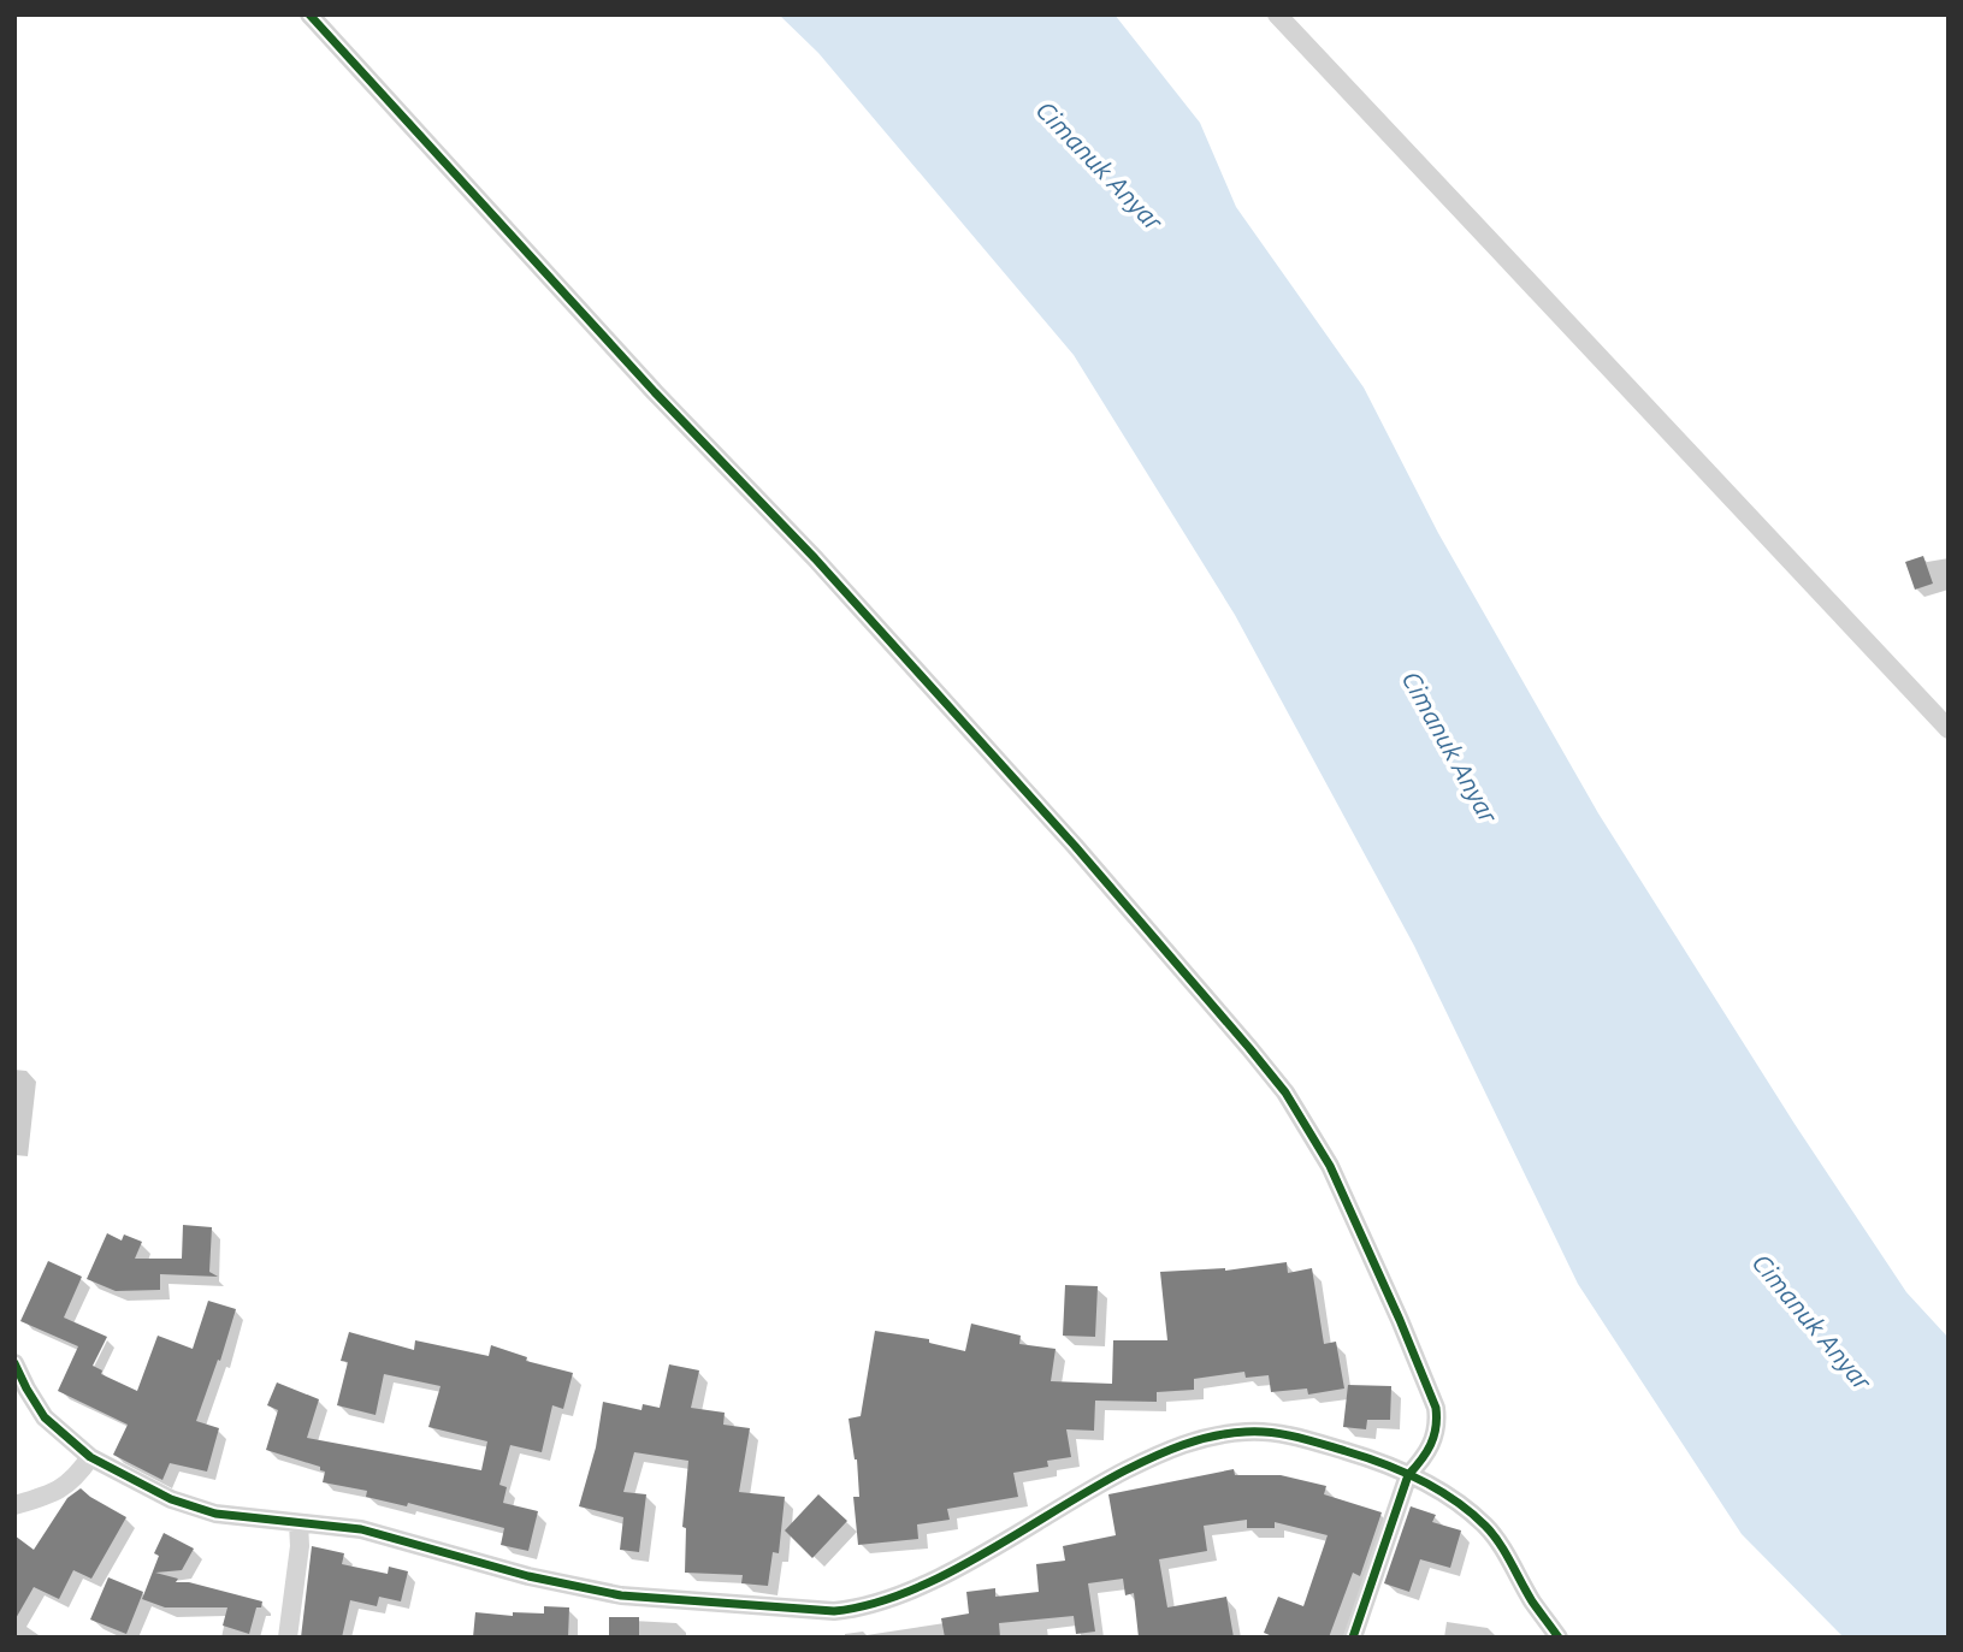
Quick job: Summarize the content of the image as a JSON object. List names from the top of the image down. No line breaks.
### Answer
{"water":["Cimanuk Anyar"]}
